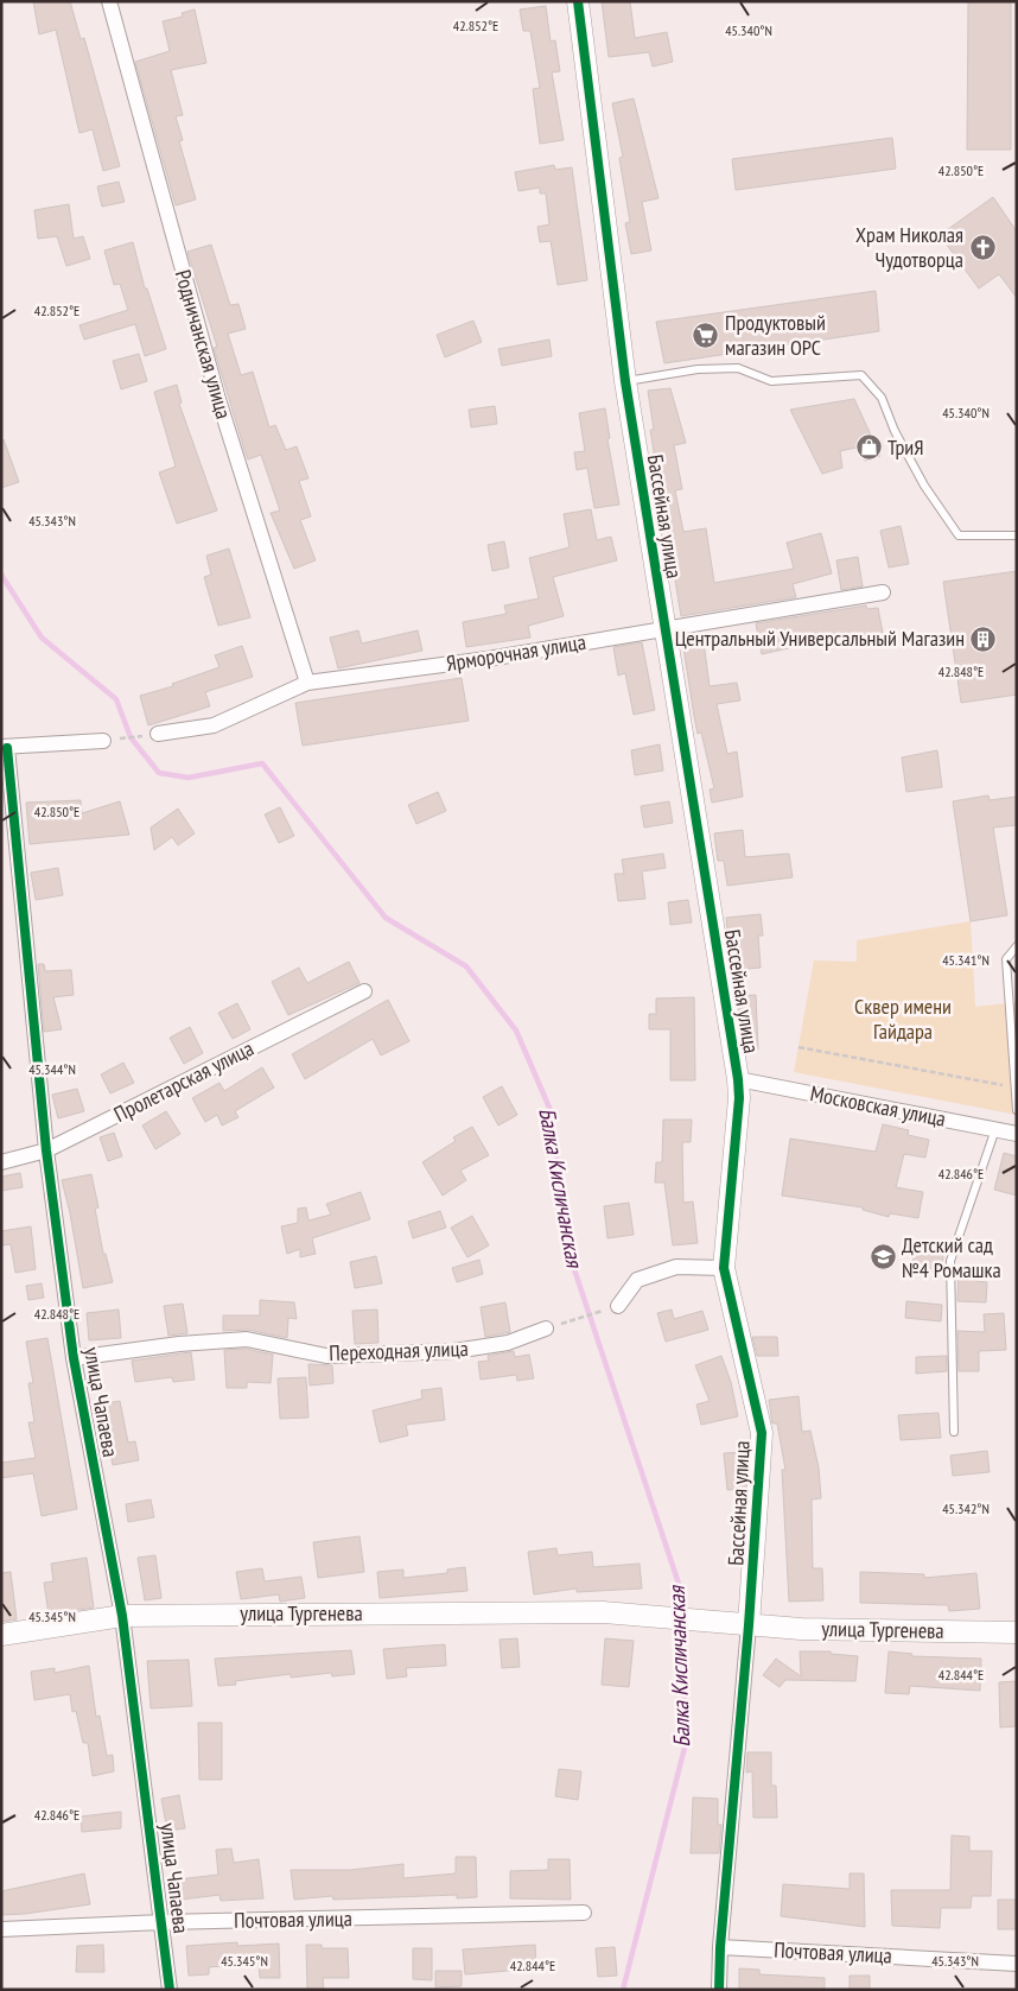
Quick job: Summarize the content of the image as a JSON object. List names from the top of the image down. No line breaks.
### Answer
{"streets":{"street":["Родничанская улица","Бассейная улица","Ярморочная улица","Пролетарская улица","Московская улица","Переходная улица","улица Чапаева","улица Тургенева","Почтовая улица"]},"crossings":[["Родничанская улица","Ярморочная улица"],["Бассейная улица","Ярморочная улица"],["Бассейная улица","Московская улица"],["Бассейная улица","улица Тургенева"],["Бассейная улица","Почтовая улица"],["Пролетарская улица","улица Чапаева"],["Переходная улица","улица Чапаева"],["улица Чапаева","улица Тургенева"],["улица Чапаева","Почтовая улица"]],"water":["Балка Кисличанская"],"parks":["Сквер имени Гайдара"],"places":{"church":["Храм Николая Чудотворца"],"supermarket":["Продуктовый магазин ОРС"],"shop":["ТриЯ"],"building":["Центральный Универсальный Магазин"],"school or university":["Детский сад №4 Ромашка"]},"coordinates":["42.852°E","45.340°N","42.850°E","45.343°N","42.848°E","45.341°N","45.344°N","42.846°E","45.342°N","45.345°N","42.844°E"]}
